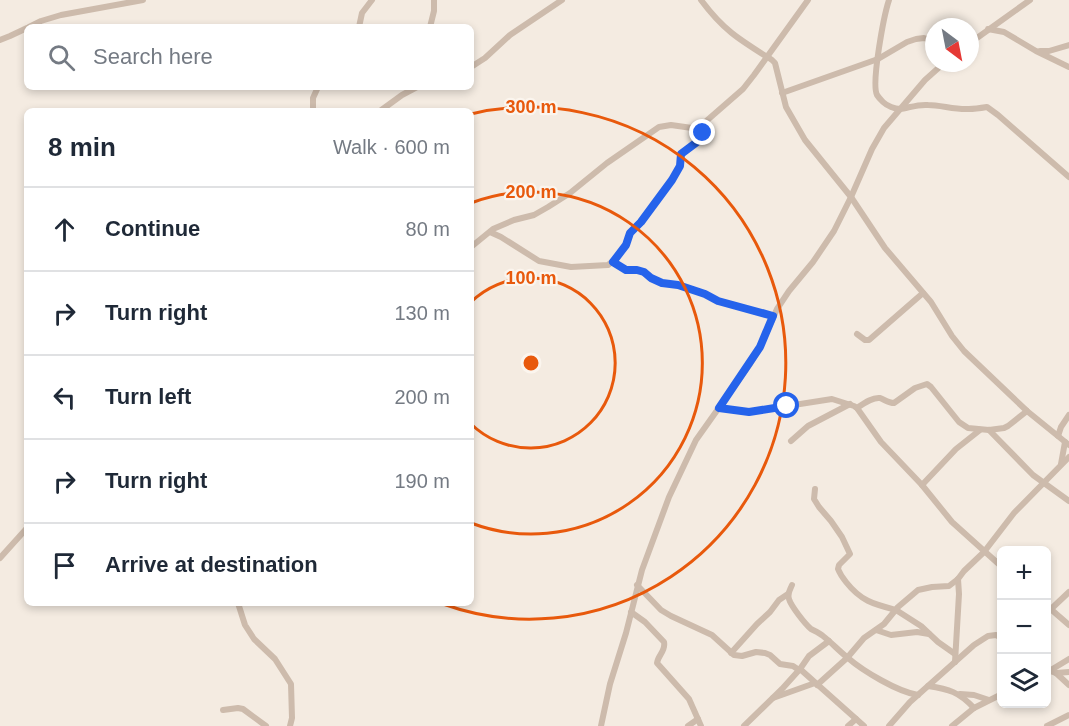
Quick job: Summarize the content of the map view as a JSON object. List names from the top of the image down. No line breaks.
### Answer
{"north":"bottom right","page":{"search":"Search here","heading":["8 min","Walk · 600 m"],"list":[["Continue","80 m"],["Turn right","130 m"],["Turn left","200 m"],["Turn right","190 m"],"Arrive at destination"],"map_buttons":["+","−"]},"rings":["300 m","200 m","100 m"]}
